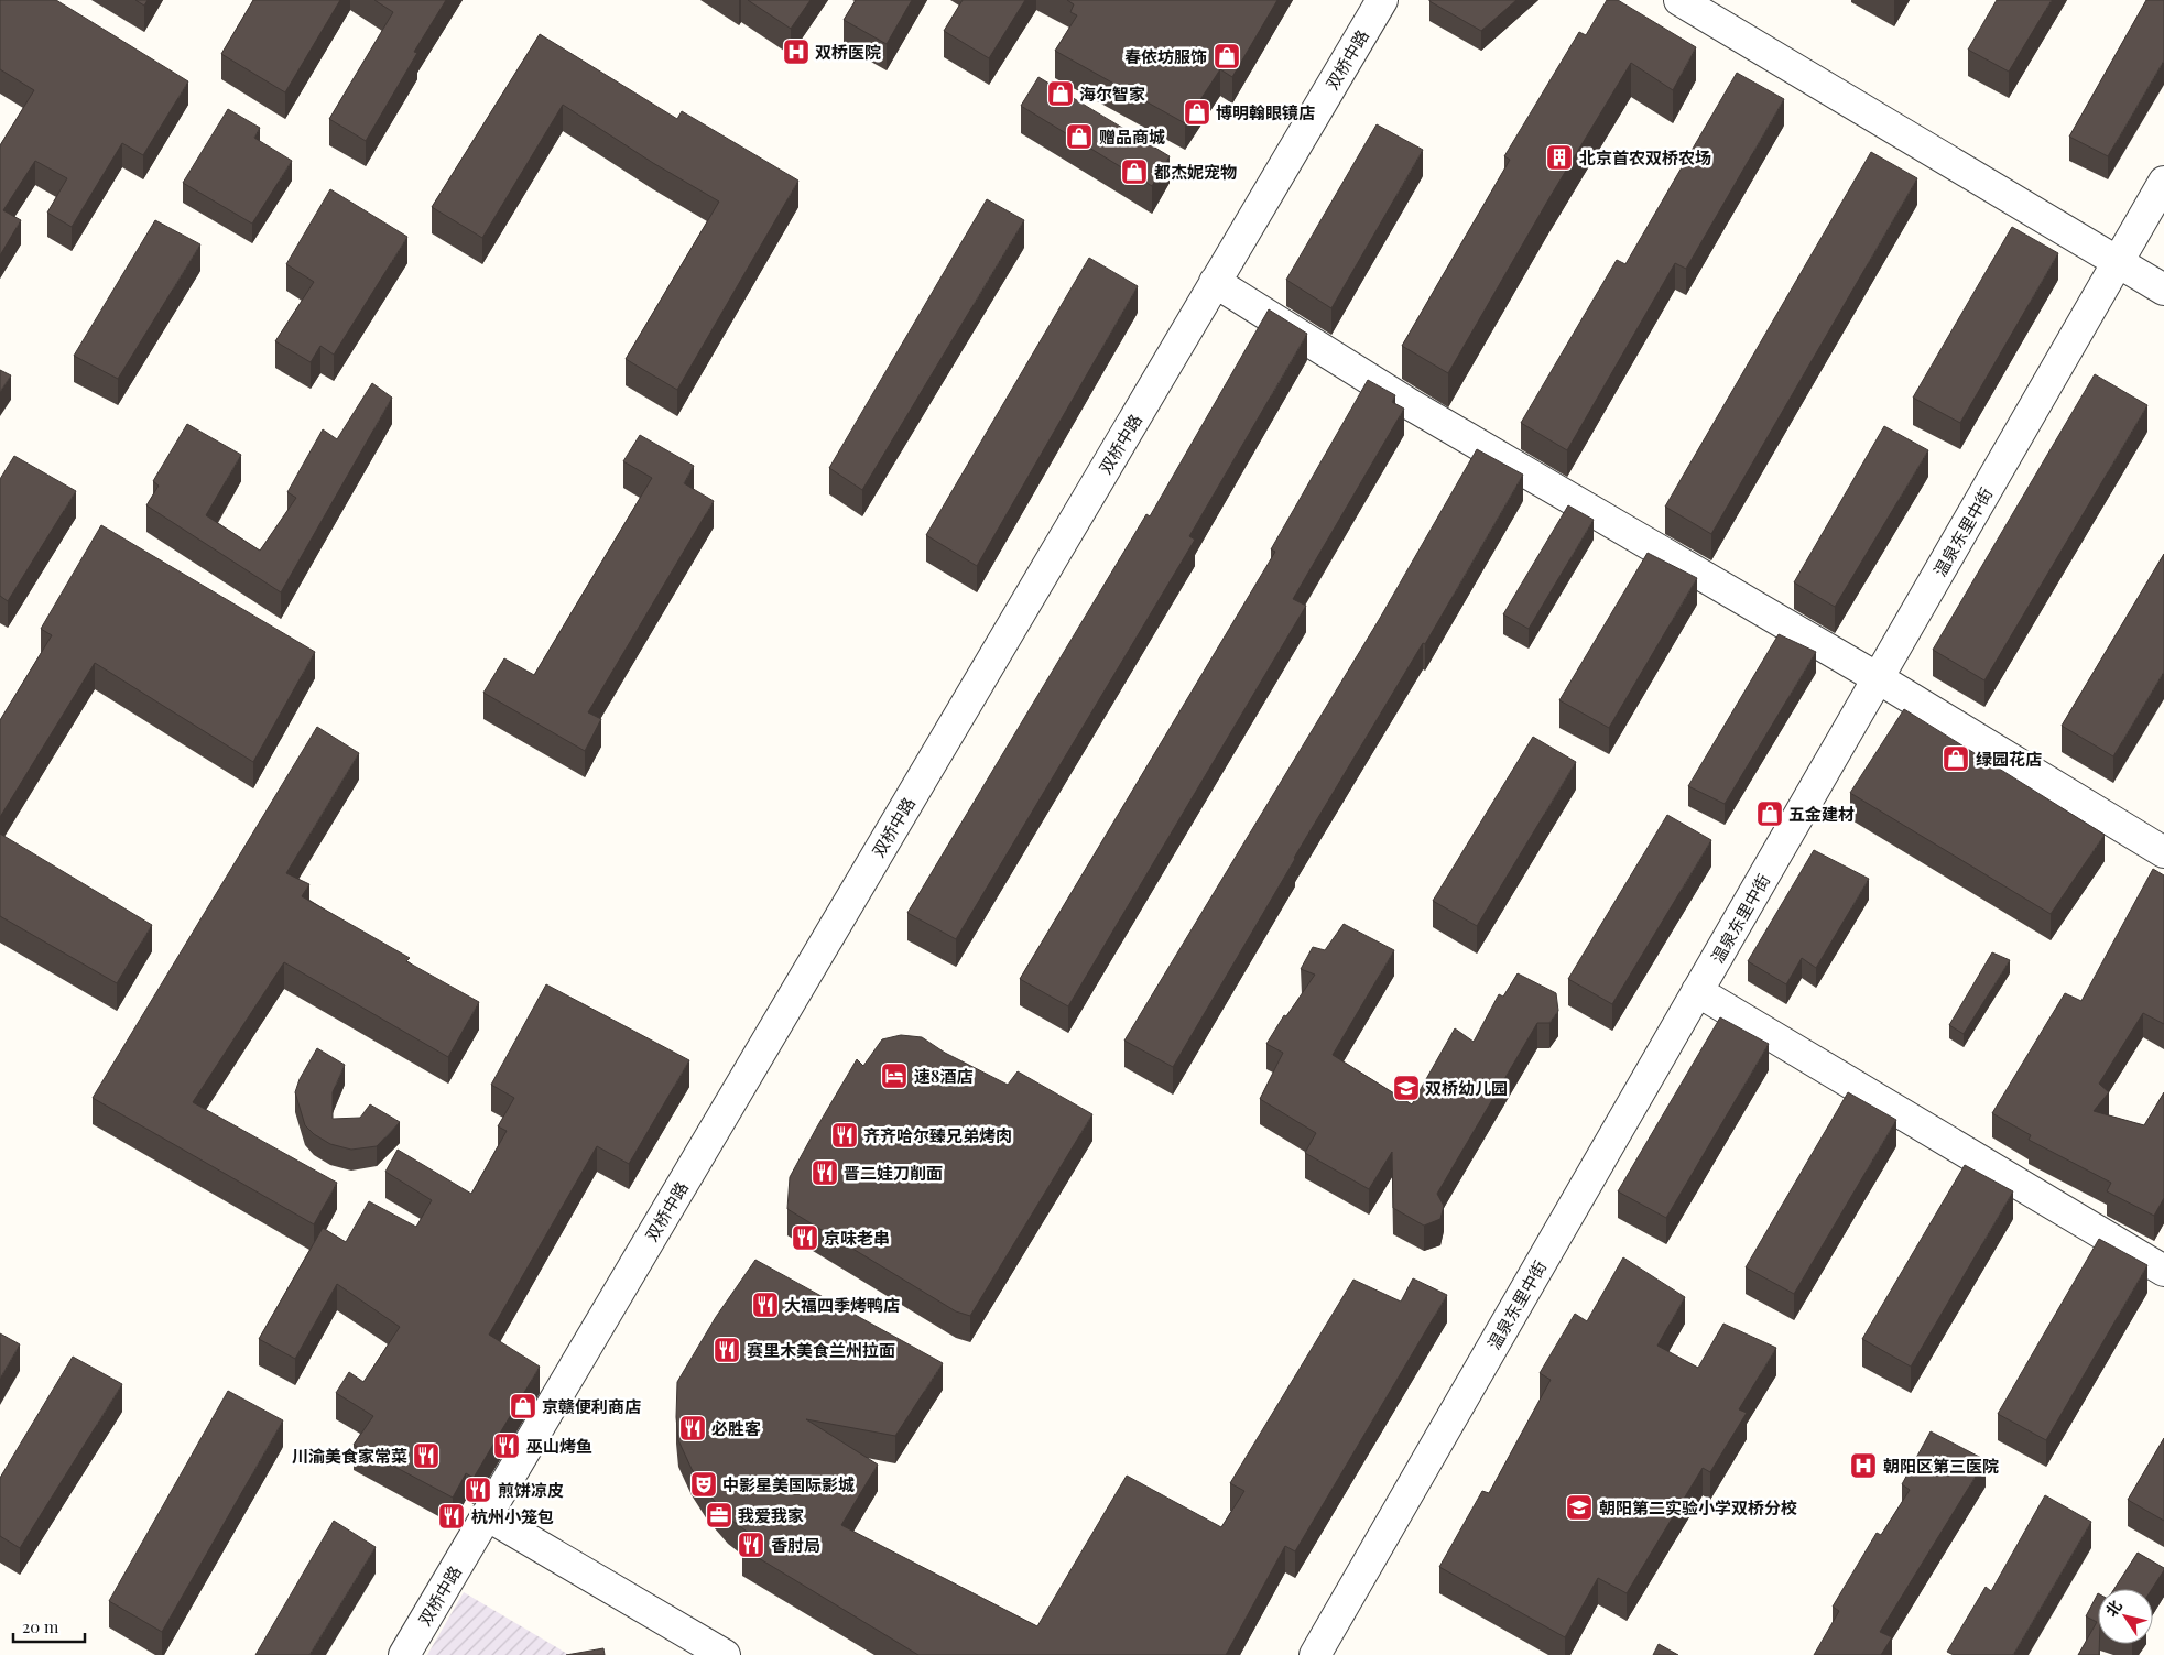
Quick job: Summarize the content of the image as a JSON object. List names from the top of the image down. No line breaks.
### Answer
{"streets":{"street":["双桥中路","温泉东里中街"]},"places":{"hospital":["双桥医院","朝阳区第三医院"],"shop":["春依坊服饰","海尔智家","博明翰眼镜店","赠品商城","都杰妮宠物","绿园花店","五金建材","京赣便利商店"],"building":["北京首农双桥农场"],"hotel":["速8酒店"],"school or university":["双桥幼儿园","朝阳第二实验小学双桥分校"],"restaurant":["齐齐哈尔臻兄弟烤肉","晋二娃刀削面","京味老串","大福四季烤鸭店","赛里木美食兰州拉面","必胜客","巫山烤鱼","川渝美食家常菜","煎饼凉皮","杭州小笼包","香肘局"],"theatre":["中影星美国际影城"],"office":["我爱我家"]},"scale_bar":"20 m","north":"top left"}
